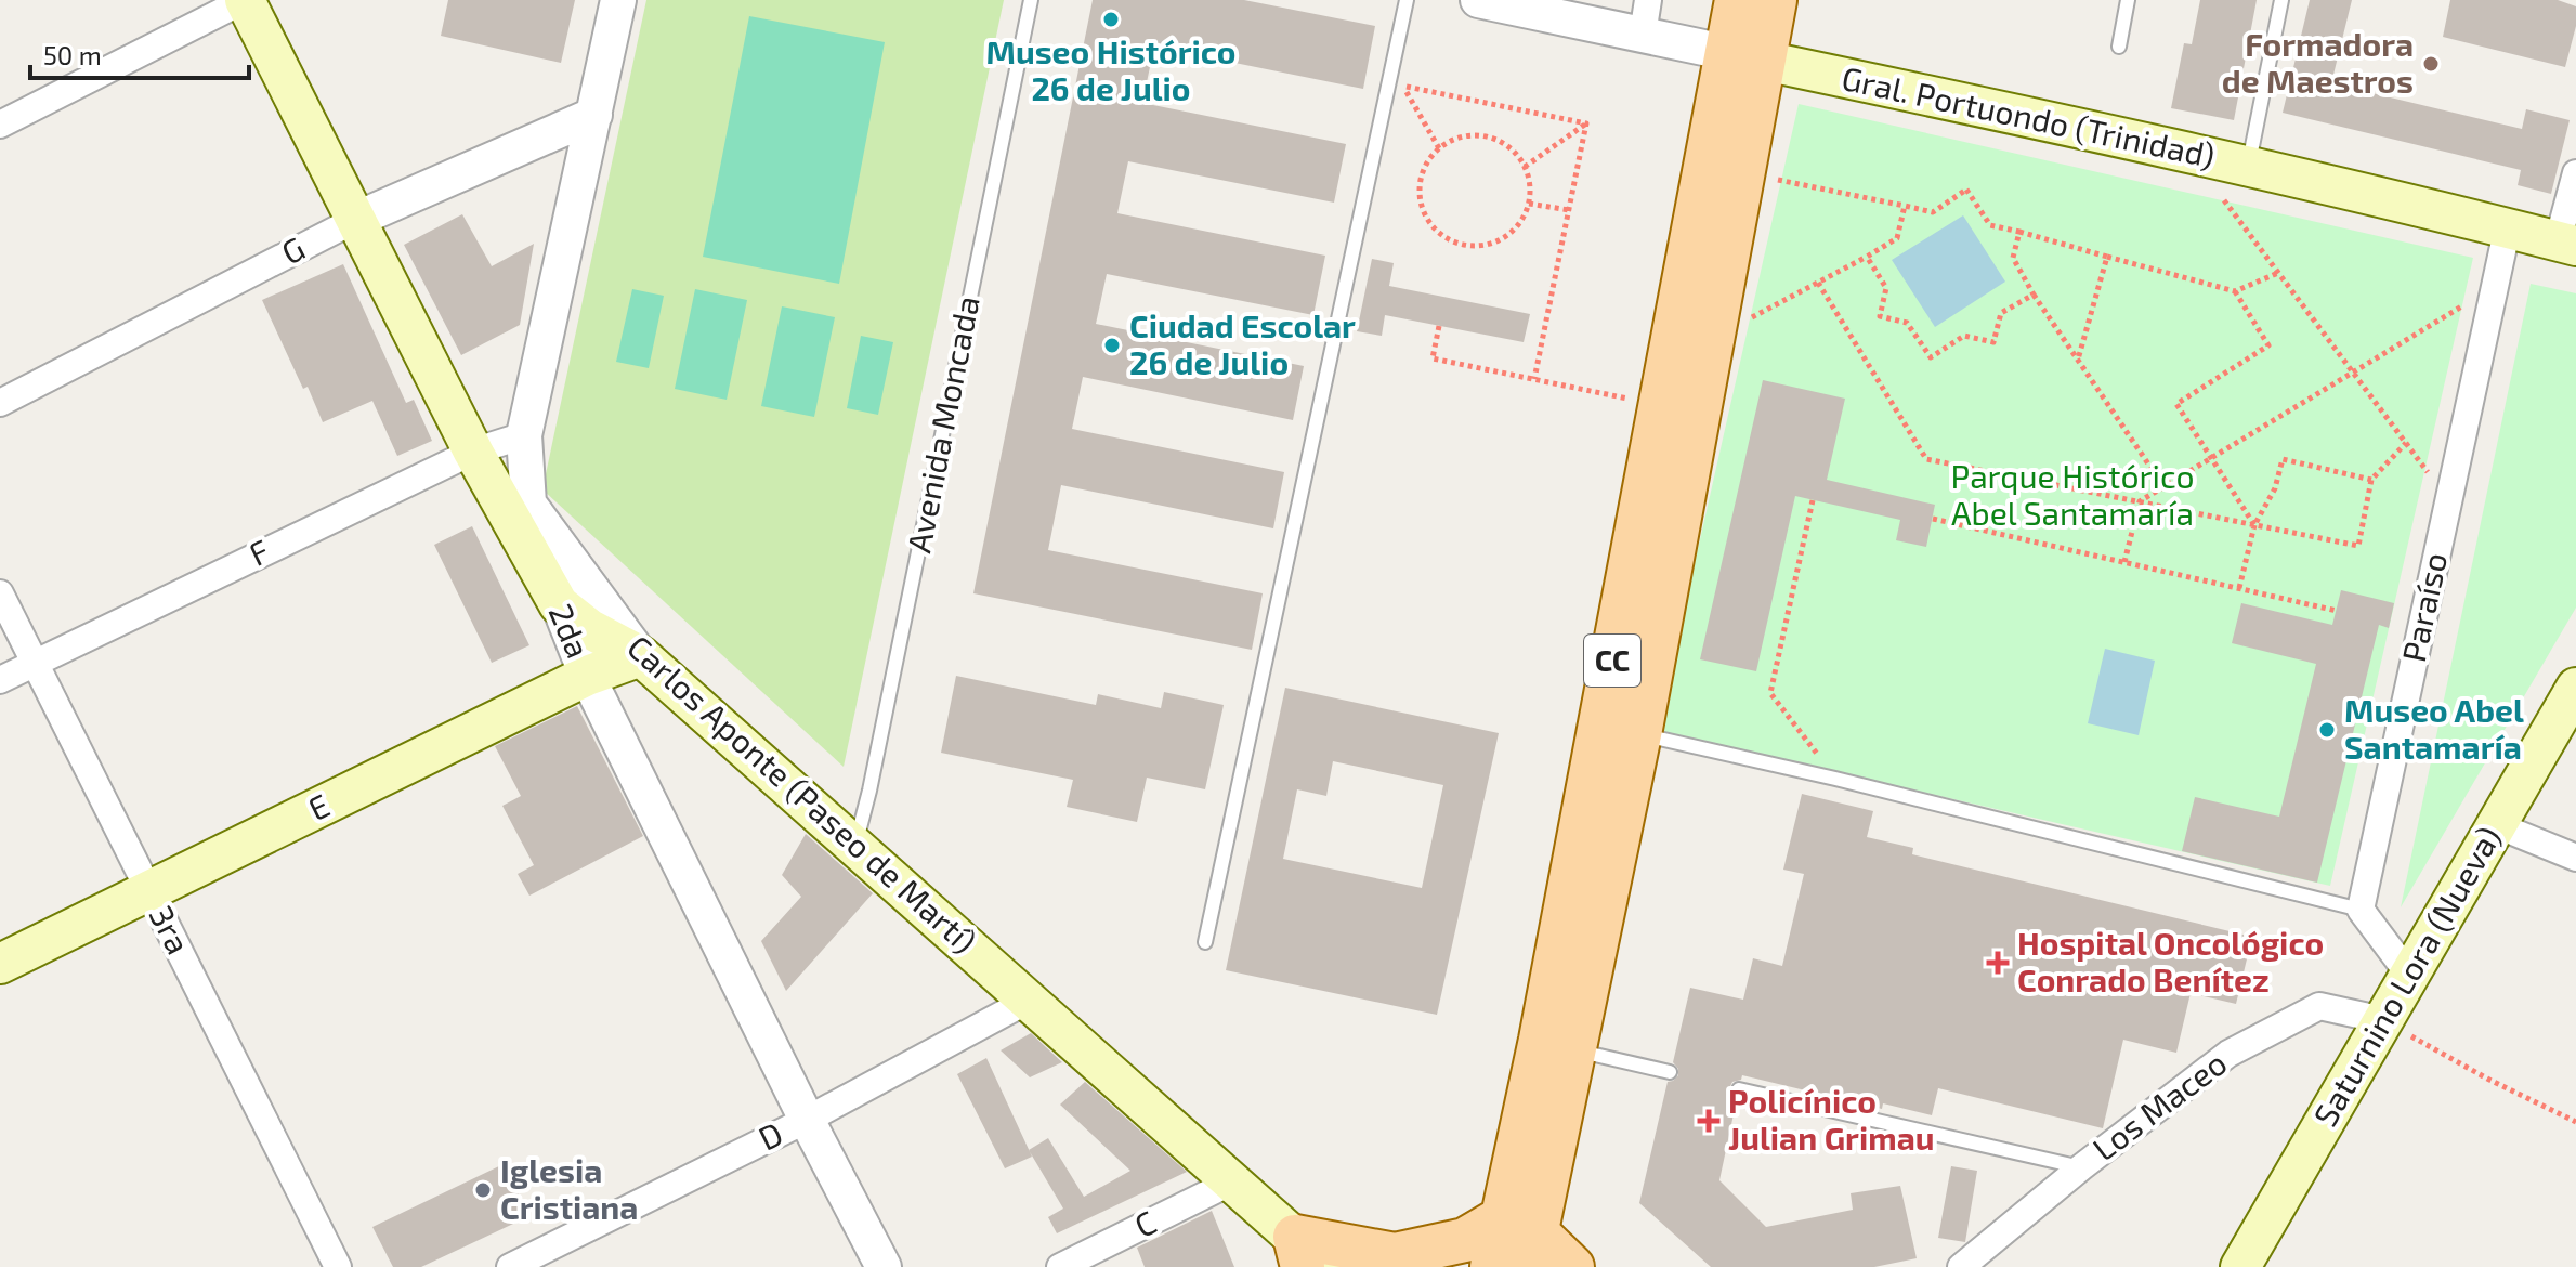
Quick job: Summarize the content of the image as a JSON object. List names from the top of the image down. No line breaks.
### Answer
{"streets":{"main road":["Gral. Portuondo (Trinidad)","2da","CC","Carlos Aponte (Paseo de Martí)","E","Saturnino Lora (Nueva)"],"street":["G","F","Paraíso","3ra","Los Maceo","D","C"],"lane":["Avenida Moncada"]},"crossings":[["Gral. Portuondo (Trinidad)","Paraíso"],["Gral. Portuondo (Trinidad)","CC"],["G","2da"],["G","Carlos Aponte (Paseo de Martí)"],["Avenida Moncada","Carlos Aponte (Paseo de Martí)"],["F","2da"],["F","Carlos Aponte (Paseo de Martí)"],["F","3ra"],["2da","E"],["2da","D"],["Carlos Aponte (Paseo de Martí)","E"],["Carlos Aponte (Paseo de Martí)","D"],["Carlos Aponte (Paseo de Martí)","C"],["E","3ra"],["Saturnino Lora (Nueva)","Los Maceo"]],"parks":["Parque Histórico Abel Santamaría"],"places":{"other":["Museo Histórico 26 de Julio","Formadora de Maestros","Ciudad Escolar 26 de Julio","Museo Abel Santamaría","Iglesia Cristiana"],"health":["Hospital Oncológico Conrado Benítez","Policínico Julian Grimau"]},"scale_bar":"50 m"}
